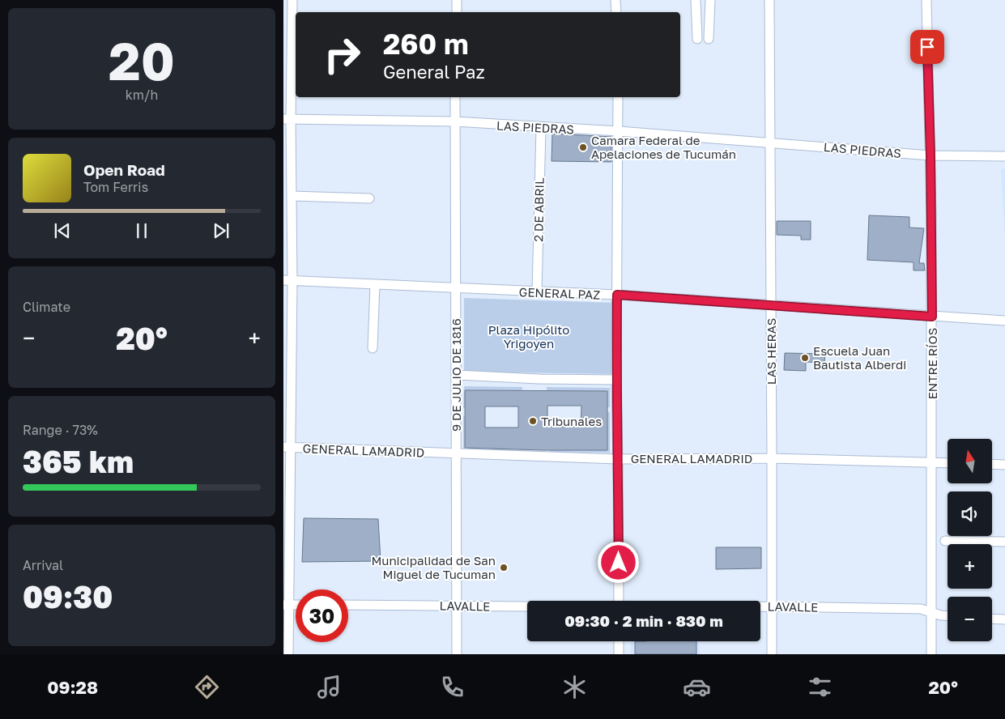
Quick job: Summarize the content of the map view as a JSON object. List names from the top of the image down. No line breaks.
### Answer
{"streets":{"street":["LAS PIEDRAS","2 DE ABRIL","GENERAL PAZ","LAS HERAS","ENTRE RÍOS","9 DE JULIO DE 1816","GENERAL LAMADRID","LAVALLE"]},"crossings":[["LAS PIEDRAS","2 DE ABRIL"],["LAS PIEDRAS","LAS HERAS"],["LAS PIEDRAS","ENTRE RÍOS"],["LAS PIEDRAS","9 DE JULIO DE 1816"],["2 DE ABRIL","GENERAL PAZ"],["GENERAL PAZ","LAS HERAS"],["GENERAL PAZ","ENTRE RÍOS"],["GENERAL PAZ","9 DE JULIO DE 1816"],["LAS HERAS","GENERAL LAMADRID"],["LAS HERAS","LAVALLE"],["ENTRE RÍOS","GENERAL LAMADRID"],["ENTRE RÍOS","LAVALLE"],["9 DE JULIO DE 1816","GENERAL LAMADRID"],["9 DE JULIO DE 1816","LAVALLE"]],"parks":["Plaza Hipólito Yrigoyen"],"places":["Camara Federal de Apelaciones de Tucumán","Escuela Juan Bautista Alberdi","Tribunales","Municipalidad de San Miguel de Tucuman"],"north":"top","page":{"tile":[["20","km/h"],"Climate",["Range · 73%","365 km"],["Arrival","09:30"]],"turn":["260 m","General Paz"],"song":["Open Road","Tom Ferris"],"heat":["−","20°","+"],"map_buttons":["+","−"],"limit":"30","trip":"09:30 · 2 min · 830 m","tabs":["09:28","20°"]}}
